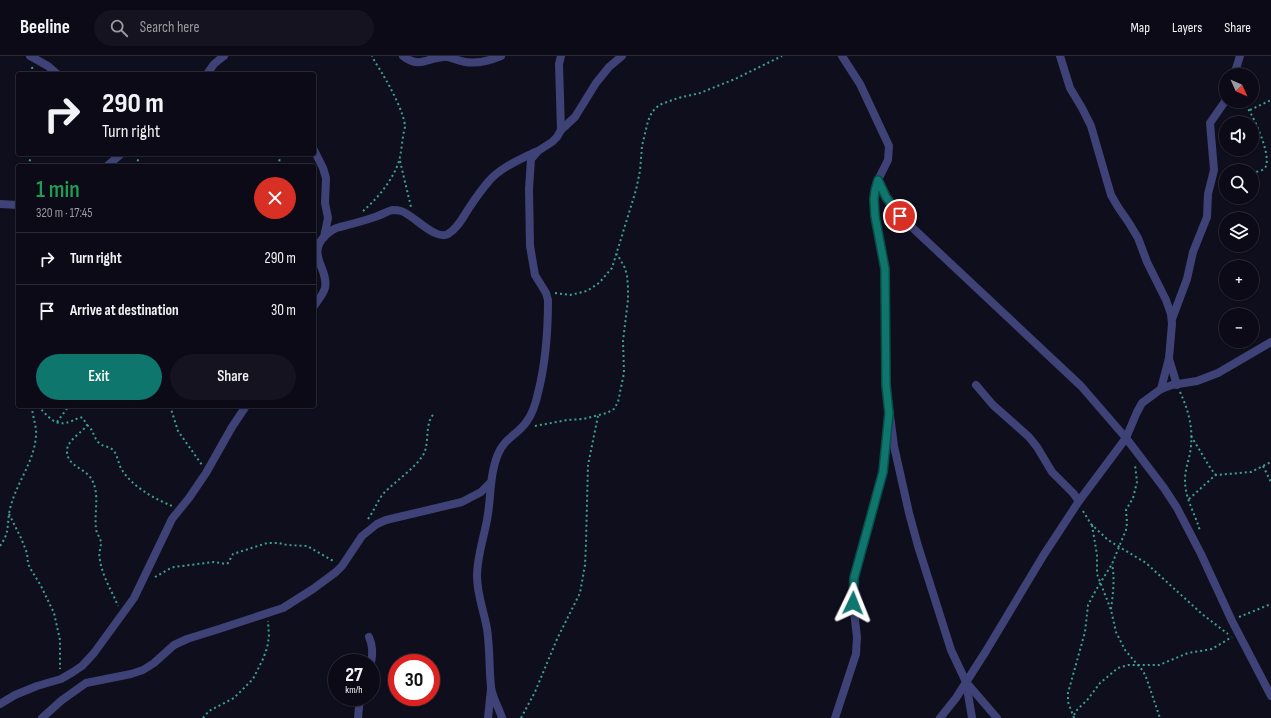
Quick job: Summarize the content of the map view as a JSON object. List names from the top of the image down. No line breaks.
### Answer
{"north":"bottom right","page":{"header":"Beeline","search":"Search here","nav":["Map","Layers","Share"],"map_buttons":["+","−"],"turn":["290 m","Turn right"],"heading":["1 min","320 m · 17:45"],"list":[{"name":"Turn right","value":"290 m"},{"name":"Arrive at destination","value":"30 m"}],"buttons":["Exit","Share"],"speed":"27 km/h","limit":"30"}}
